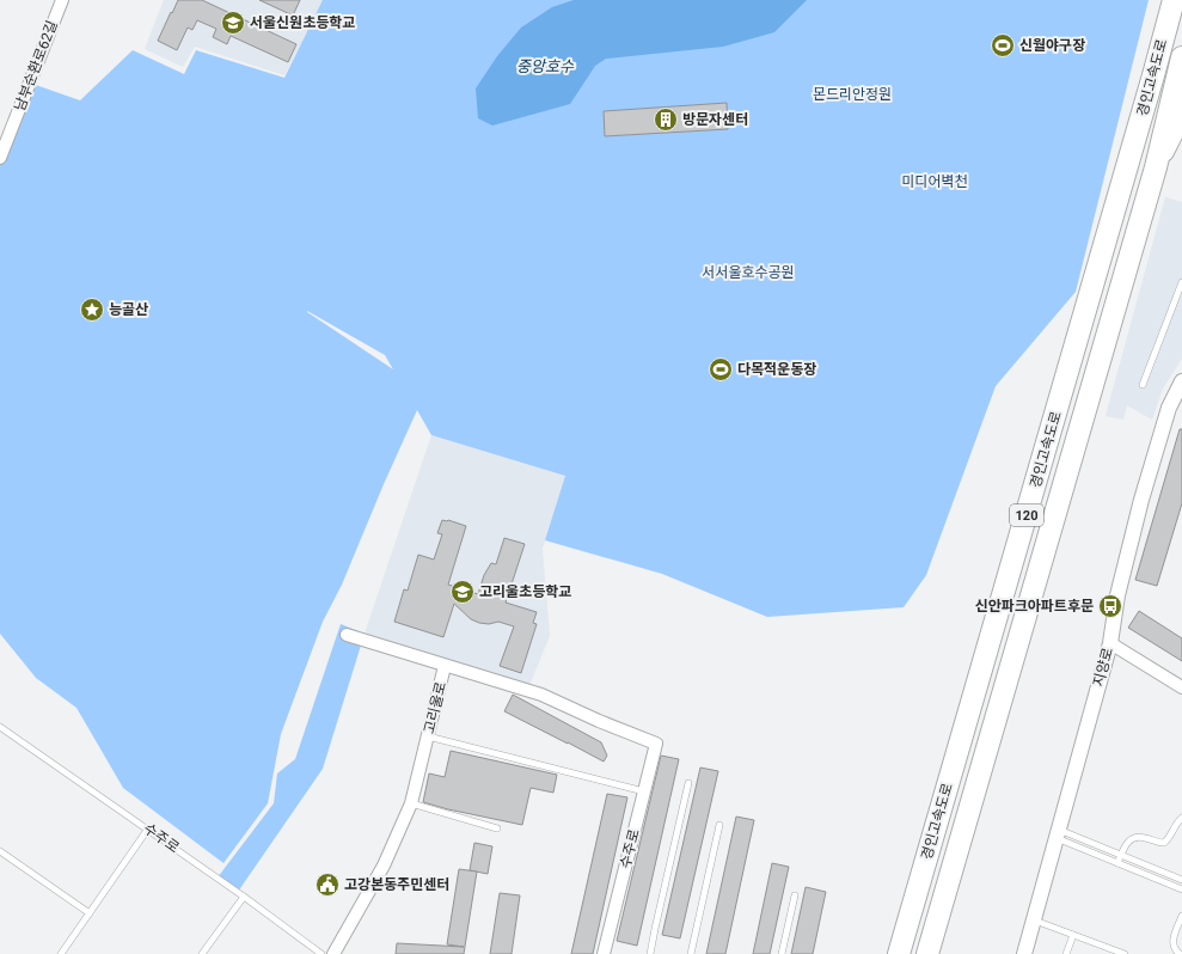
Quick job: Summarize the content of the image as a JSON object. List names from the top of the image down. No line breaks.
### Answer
{"streets":{"highway":["경인고속도로","120"],"street":["남부순환로62길","지양로","고리울로","수주로"]},"crossings":[["고리울로","수주로"]],"water":["중앙호수"],"parks":["몬드리안정원","미디어벽천","서서울호수공원"],"places":{"school or university":["서울신원초등학교","고리울초등학교"],"sports":["신월야구장","다목적운동장"],"building":["방문자센터"],"place":["능골산"],"bus stop":["신안파크아파트후문"],"public building":["고강본동주민센터"]}}
